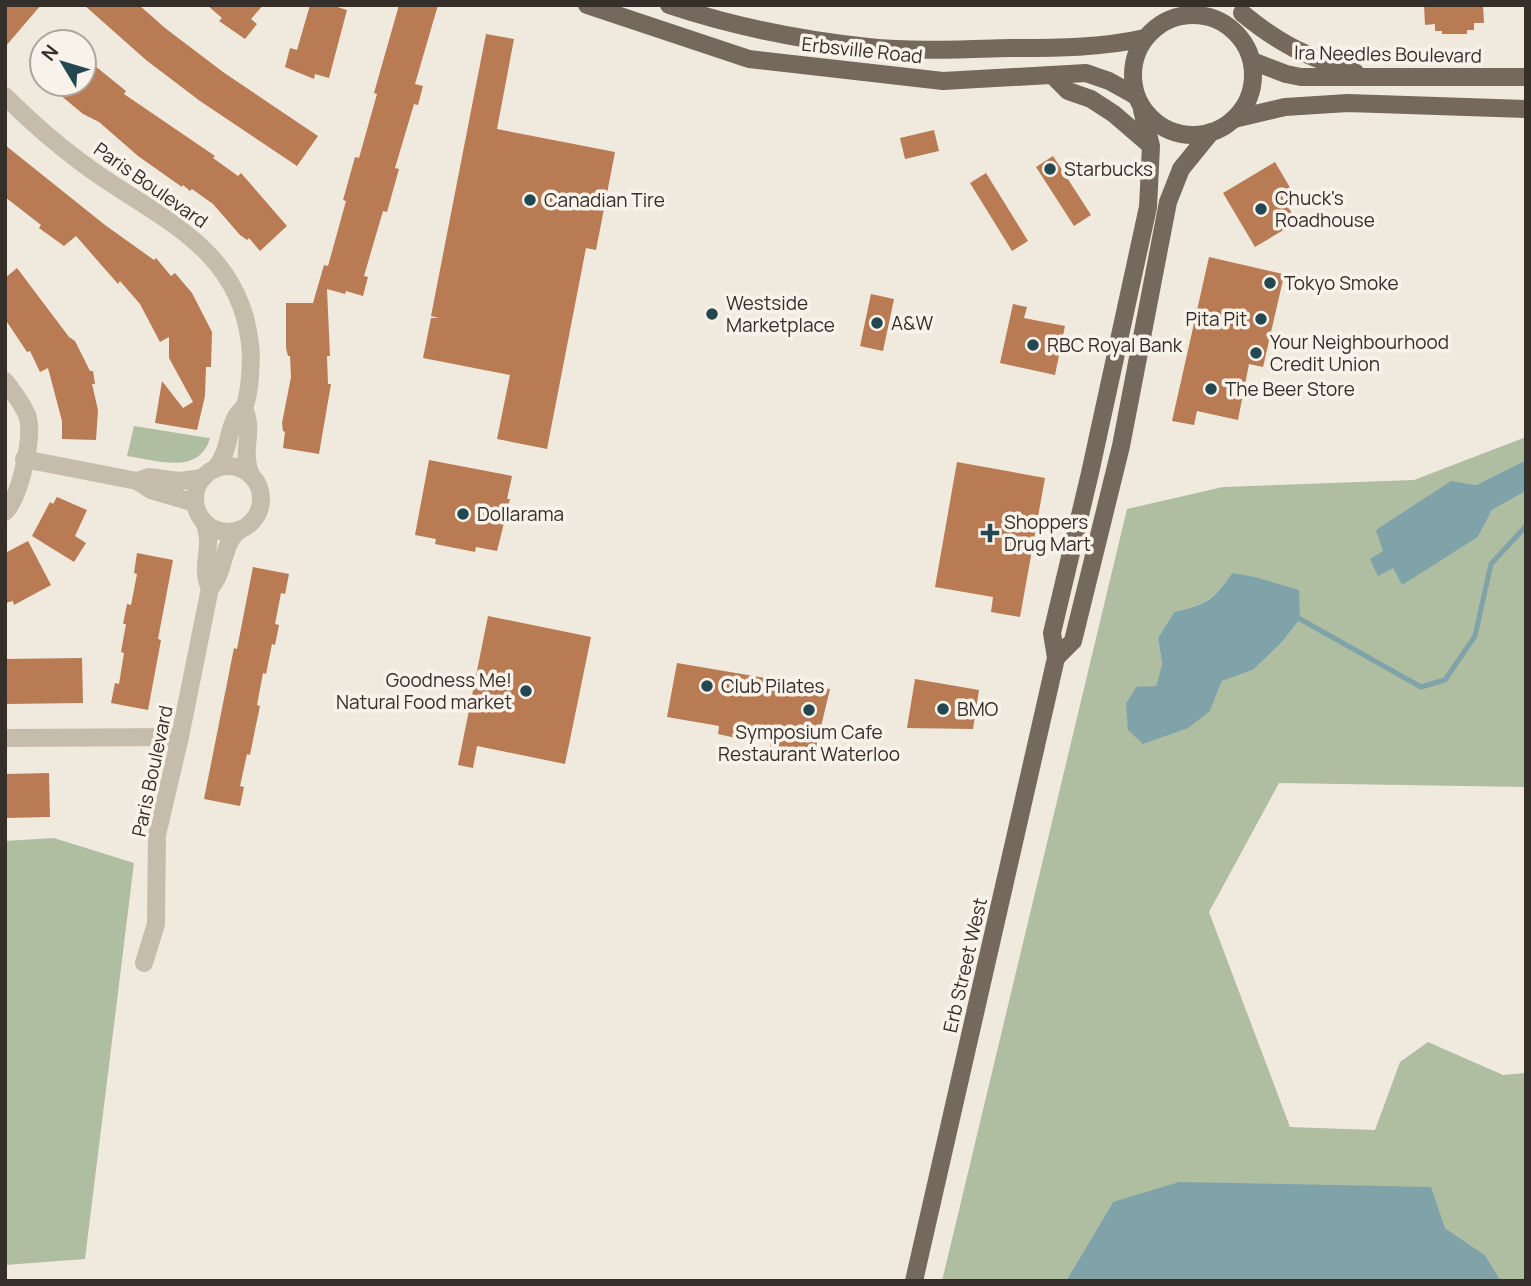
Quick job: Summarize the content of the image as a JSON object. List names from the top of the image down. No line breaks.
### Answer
{"streets":{"main road":["Erbsville Road","Ira Needles Boulevard","Erb Street West"],"street":["Paris Boulevard"]},"crossings":[["Erbsville Road","Ira Needles Boulevard"],["Erbsville Road","Erb Street West"],["Ira Needles Boulevard","Erb Street West"]],"places":{"other":["Starbucks","Canadian Tire","Chuck's Roadhouse","Tokyo Smoke","Westside Marketplace","Pita Pit","A&W","RBC Royal Bank","Your Neighbourhood Credit Union","The Beer Store","Dollarama","Club Pilates","Goodness Me! Natural Food market","BMO","Symposium Cafe Restaurant Waterloo"],"health":["Shoppers Drug Mart"]},"north":"top left"}
